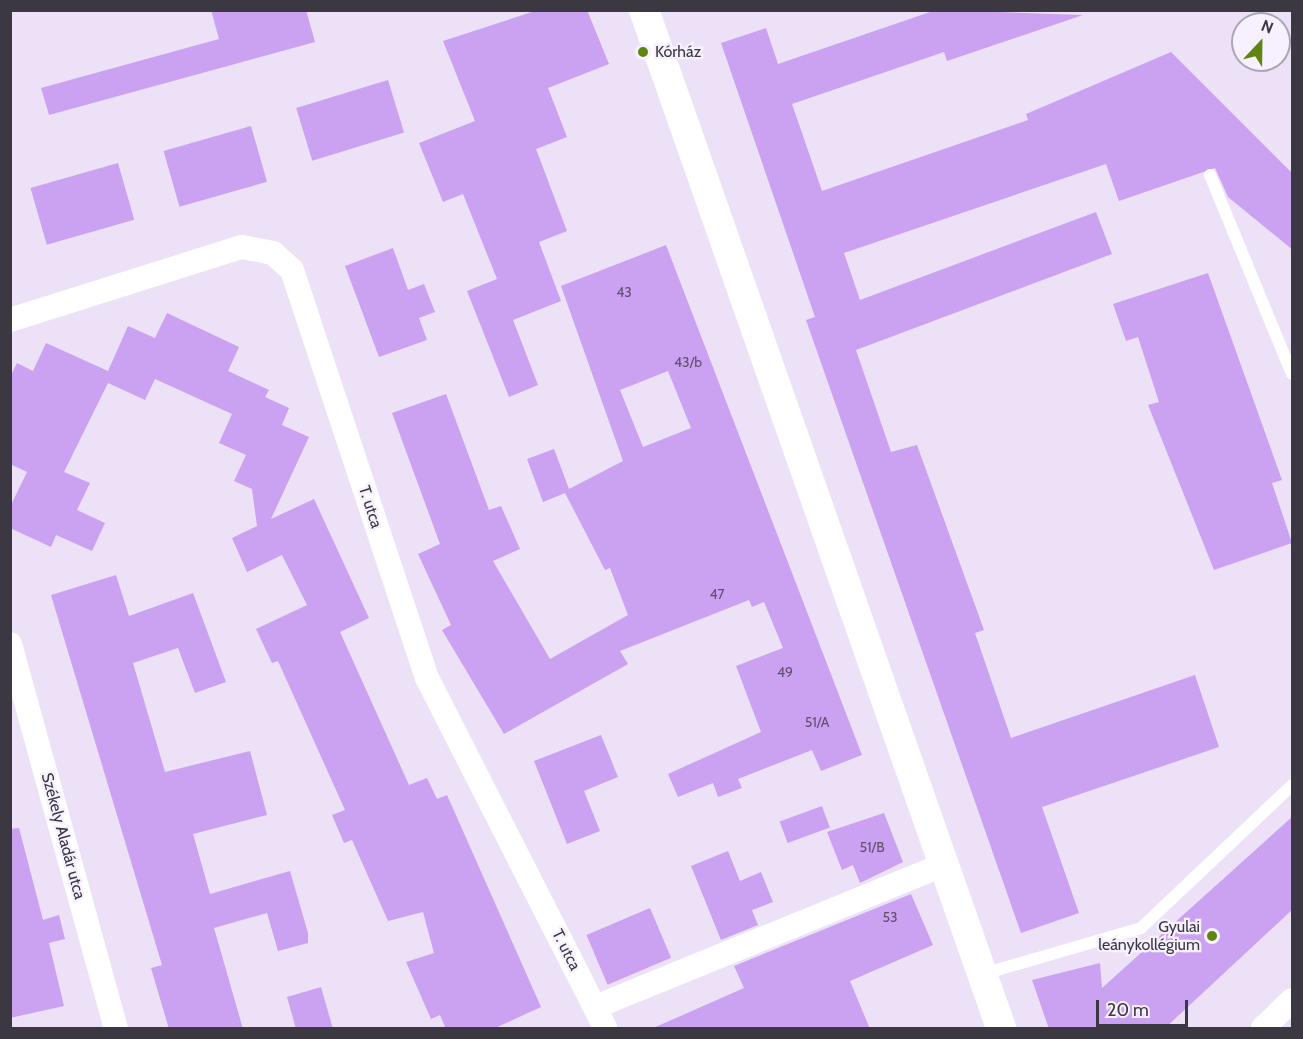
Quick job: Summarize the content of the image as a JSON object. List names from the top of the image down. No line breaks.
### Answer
{"streets":{"street":["T. utca","Székely Aladár utca"]},"places":["Kórház","Gyulai leánykollégium"],"house_numbers":["43","43/b","47","49","51/A","51/B","53"],"scale_bar":"20 m","north":"top"}
